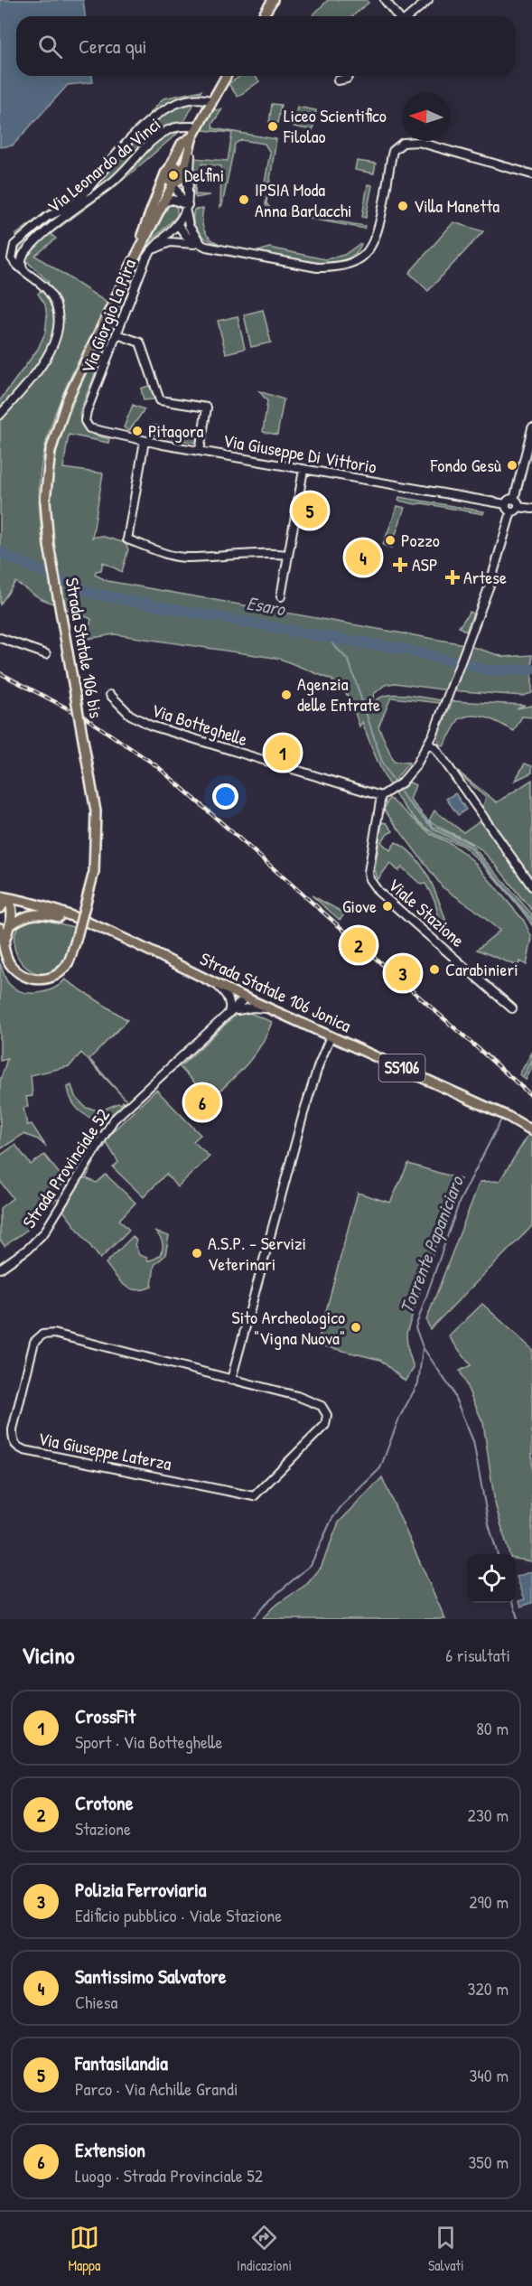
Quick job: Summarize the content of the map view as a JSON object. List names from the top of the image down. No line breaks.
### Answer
{"streets":{"main road":["Strada Statale 106 bis","Strada Statale 106 Jonica","SS106"],"street":["Via Leonardo da Vinci","Via Giorgio La Pira","Via Giuseppe Di Vittorio","Via Botteghelle","Viale Stazione","Strada Provinciale 52","Via Giuseppe Laterza"]},"crossings":[["Via Giorgio La Pira","Via Giuseppe Di Vittorio"],["Via Botteghelle","Viale Stazione"]],"water":["Esaro","Torrente Papaniciaro"],"places":{"other":["Liceo Scientifico Filolao","Delfini","IPSIA Moda Anna Barlacchi","Villa Manetta","Pitagora","Fondo Gesù","Pozzo","Agenzia delle Entrate","Giove","Carabinieri","A.S.P. - Servizi Veterinari","Sito Archeologico \"Vigna Nuova\""],"health":["ASP","Artese"]},"north":"left","page":{"search":"Cerca qui","pins":["5","4","1","2","3","6"],"heading":["Vicino","6 risultati"],"list":[{"mark":"1","name":"CrossFit","note":"Sport · Via Botteghelle","value":"80 m"},{"mark":"2","name":"Crotone","note":"Stazione","value":"230 m"},{"mark":"3","name":"Polizia Ferroviaria","note":"Edificio pubblico · Viale Stazione","value":"290 m"},{"mark":"4","name":"Santissimo Salvatore","note":"Chiesa","value":"320 m"},{"mark":"5","name":"Fantasilandia","note":"Parco · Via Achille Grandi","value":"340 m"},{"mark":"6","name":"Extension","note":"Luogo · Strada Provinciale 52","value":"350 m"}],"nav":["Mappa","Indicazioni","Salvati"]}}
